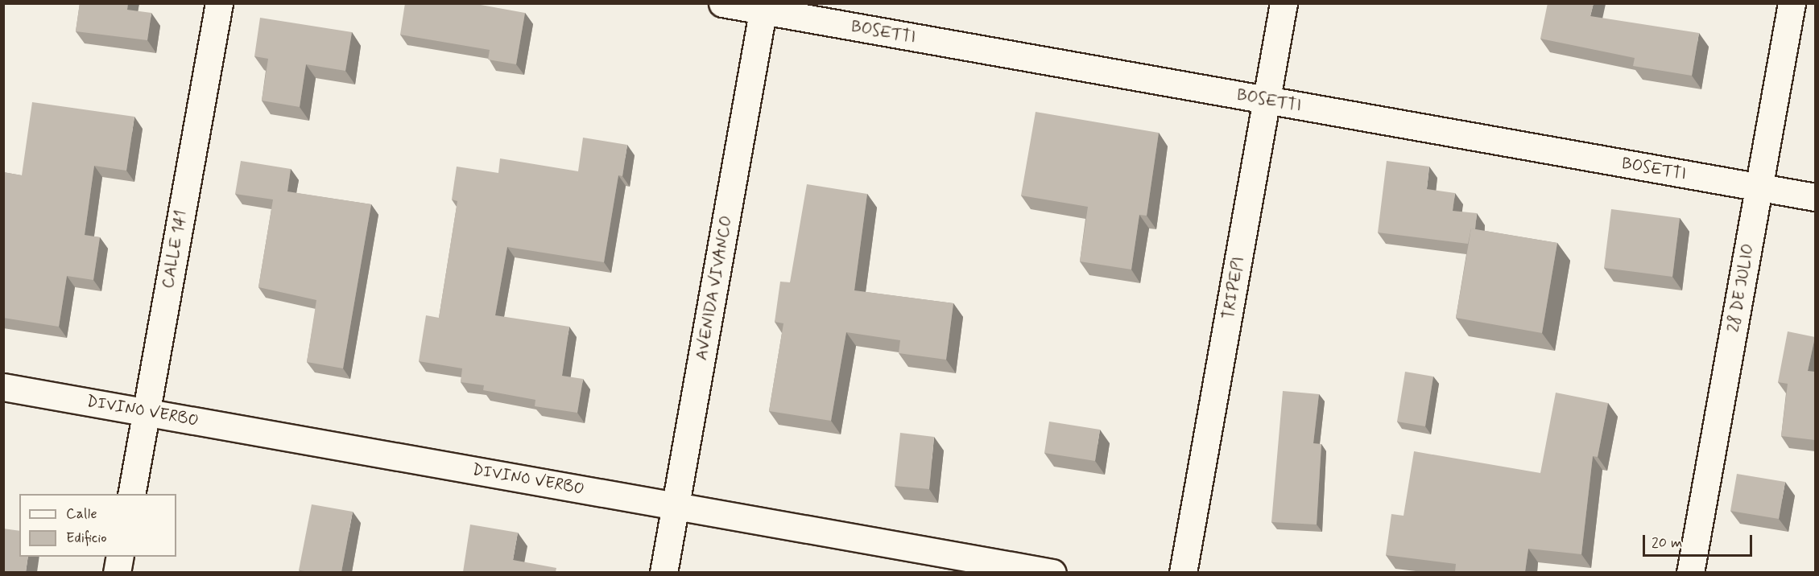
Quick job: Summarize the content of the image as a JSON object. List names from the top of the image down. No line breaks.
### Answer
{"streets":{"street":["BOSETTI","CALLE 141","AVENIDA VIVANCO","TRIPEPI","28 DE JULIO","DIVINO VERBO"]},"crossings":[["BOSETTI","AVENIDA VIVANCO"],["BOSETTI","TRIPEPI"],["BOSETTI","28 DE JULIO"],["CALLE 141","DIVINO VERBO"],["AVENIDA VIVANCO","DIVINO VERBO"]],"legend":["Calle","Edificio"],"scale_bar":"20 m"}
